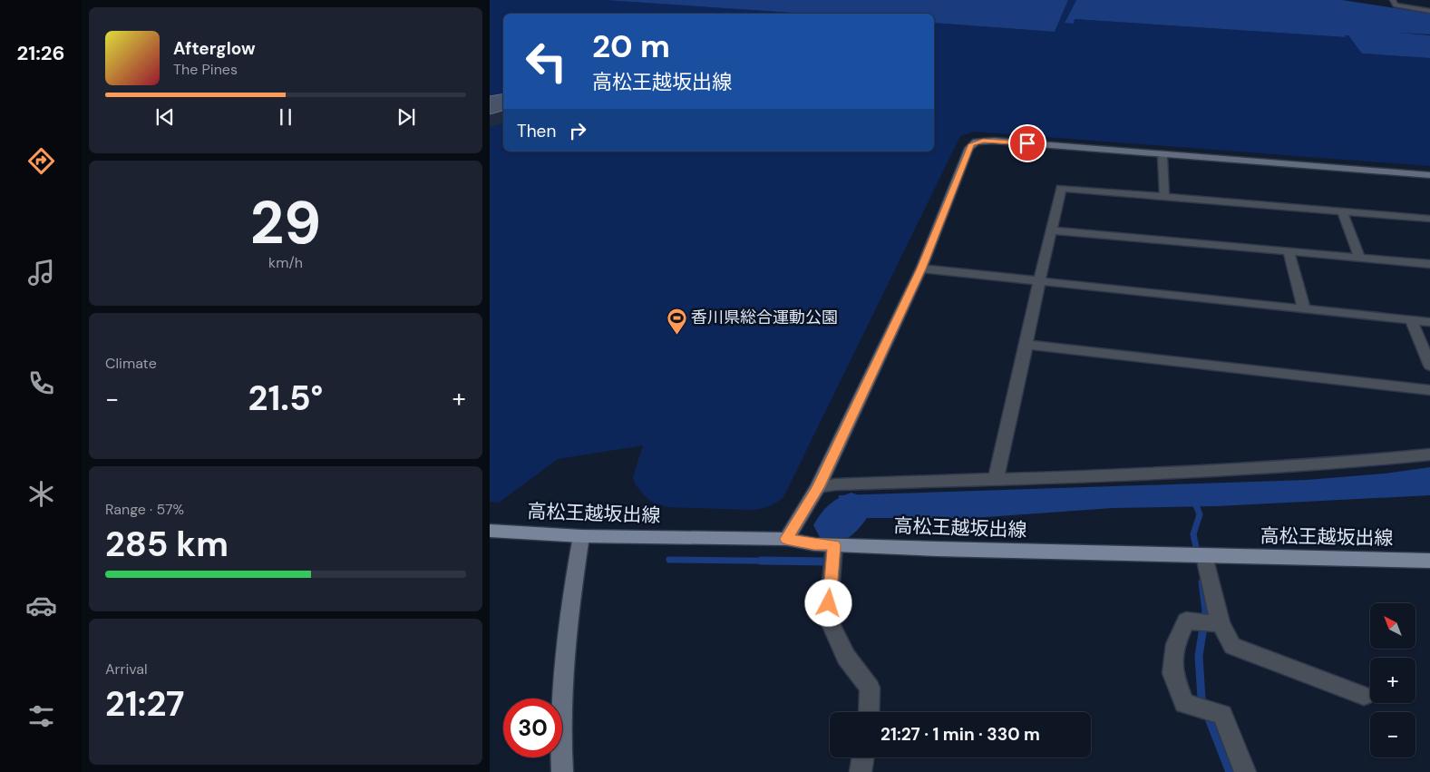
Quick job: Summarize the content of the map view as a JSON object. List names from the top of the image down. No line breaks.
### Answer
{"streets":{"main road":["高松王越坂出線"]},"places":{"sports":["香川県総合運動公園"]},"north":"top left","page":{"tabs":"21:26","turn":["20 m","高松王越坂出線"],"song":["Afterglow","The Pines"],"then":"Then","tile":[["29","km/h"],"Climate",["Range · 57%","285 km"],["Arrival","21:27"]],"heat":["−","21.5°","+"],"map_buttons":["+","−"],"limit":"30","trip":"21:27 · 1 min · 330 m"}}
